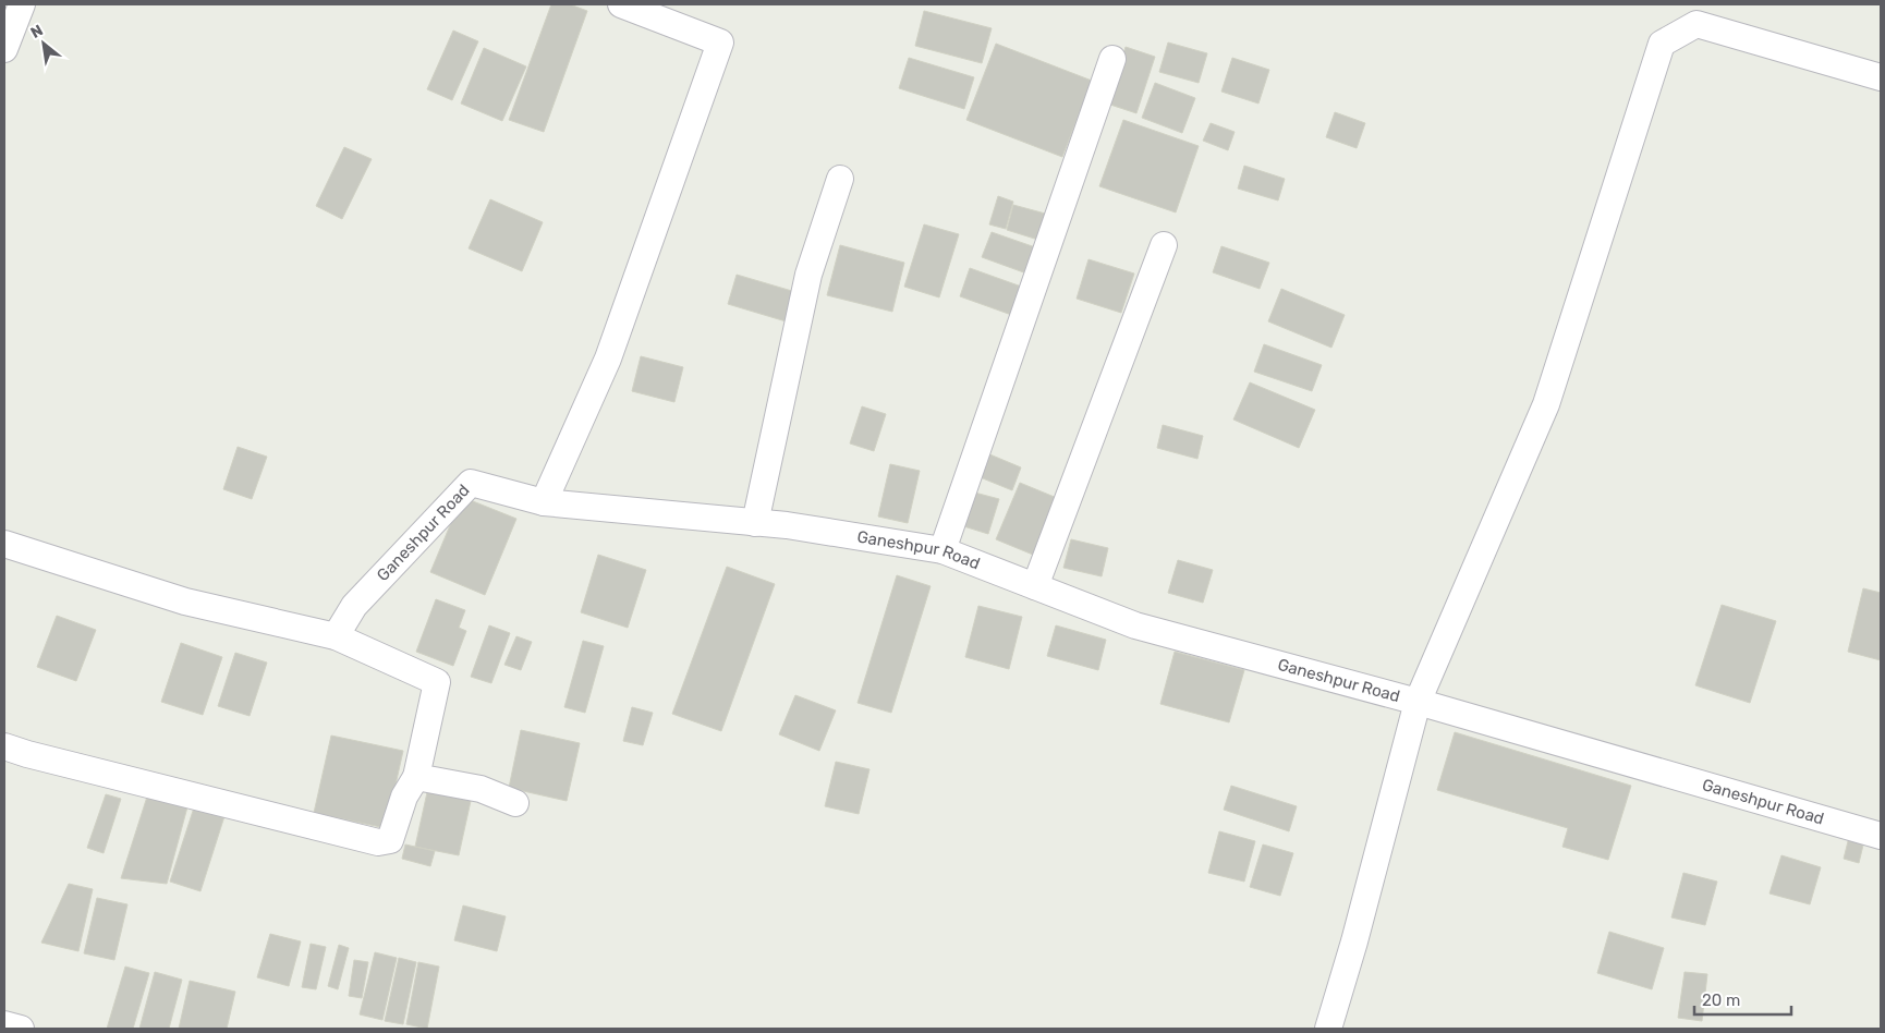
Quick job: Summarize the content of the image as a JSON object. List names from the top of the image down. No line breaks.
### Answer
{"streets":{"street":["Ganeshpur Road"]},"scale_bar":"20 m","north":"top left"}
